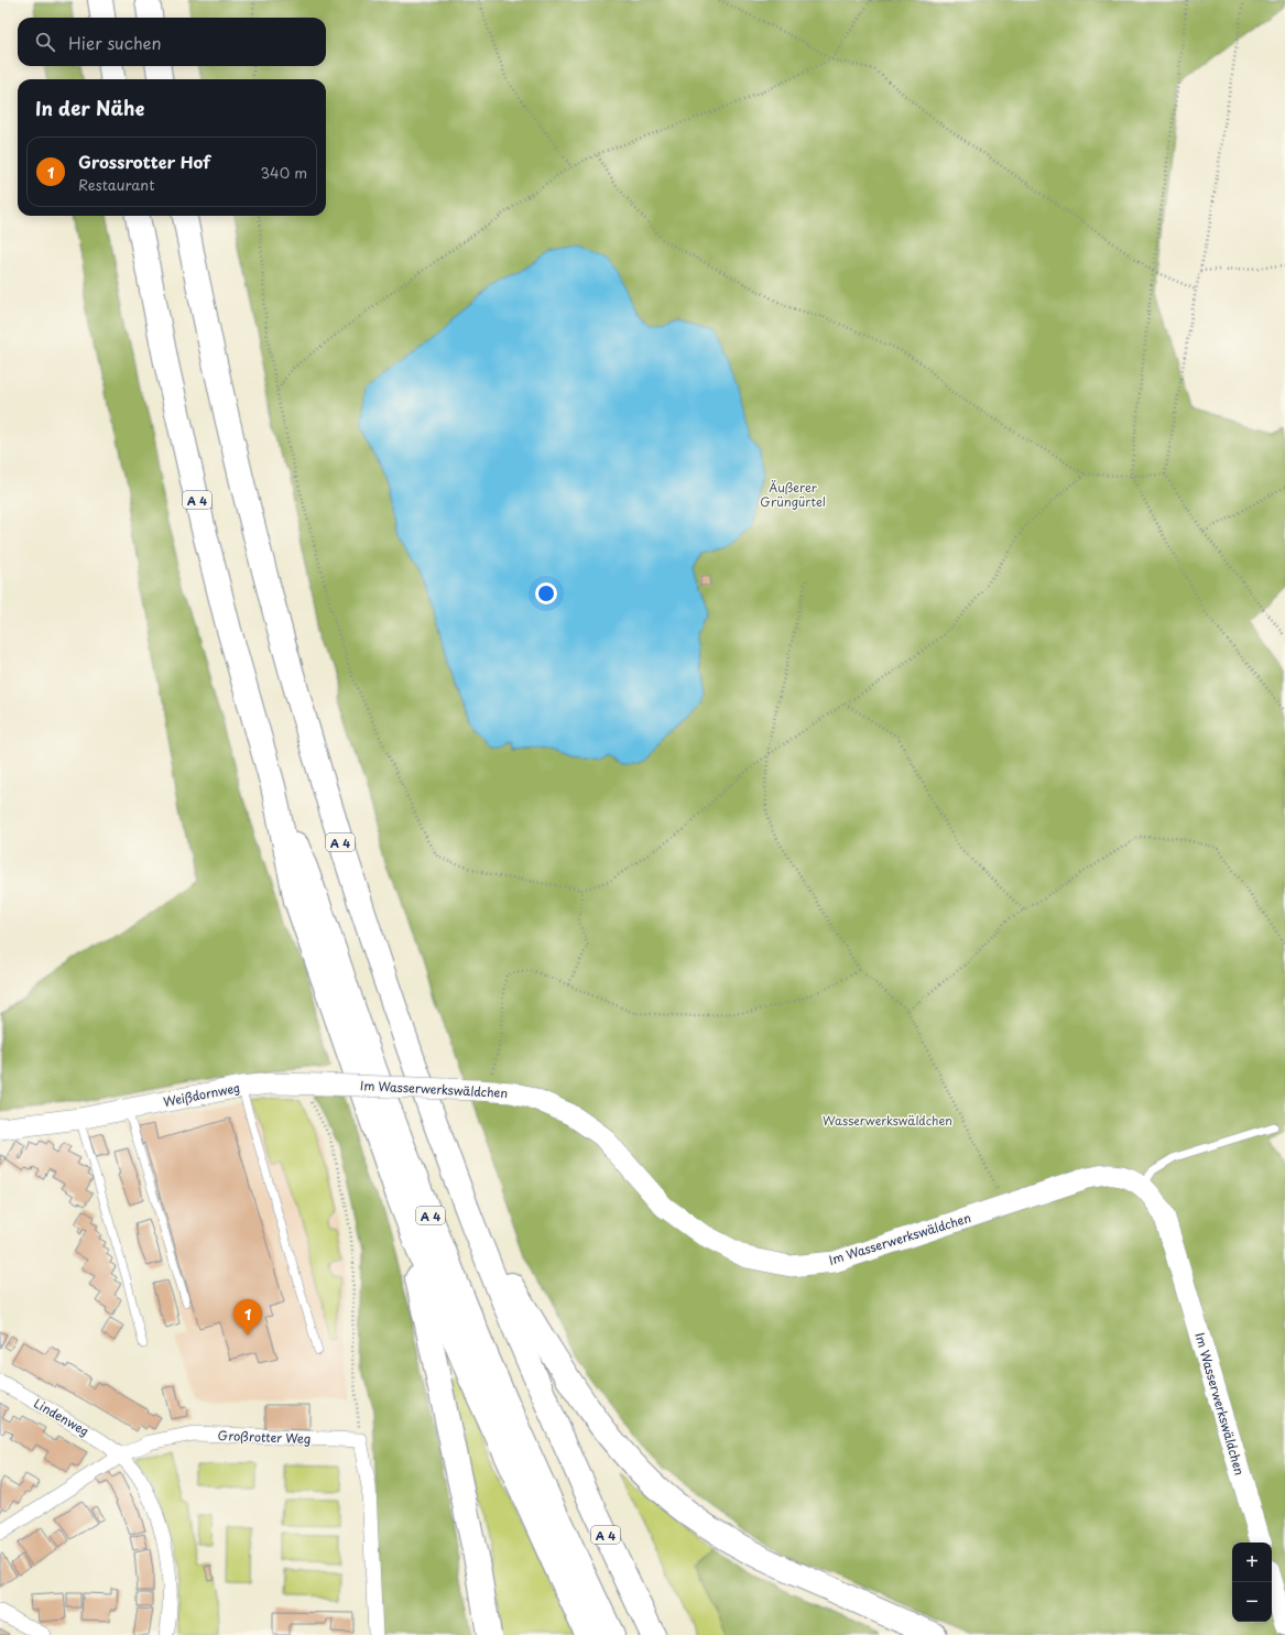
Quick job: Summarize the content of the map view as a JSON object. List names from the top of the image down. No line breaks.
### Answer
{"streets":{"highway":["A 4"],"street":["Im Wasserwerkswäldchen","Weißdornweg","Lindenweg","Großrotter Weg"]},"crossings":[["Im Wasserwerkswäldchen","Weißdornweg"],["Lindenweg","Großrotter Weg"]],"parks":["Äußerer Grüngürtel","Wasserwerkswäldchen"],"page":{"search":"Hier suchen","heading":"In der Nähe","list":[{"mark":"1","name":"Grossrotter Hof","note":"Restaurant","value":"340 m"}],"pins":"1","map_buttons":["+","−"]}}
